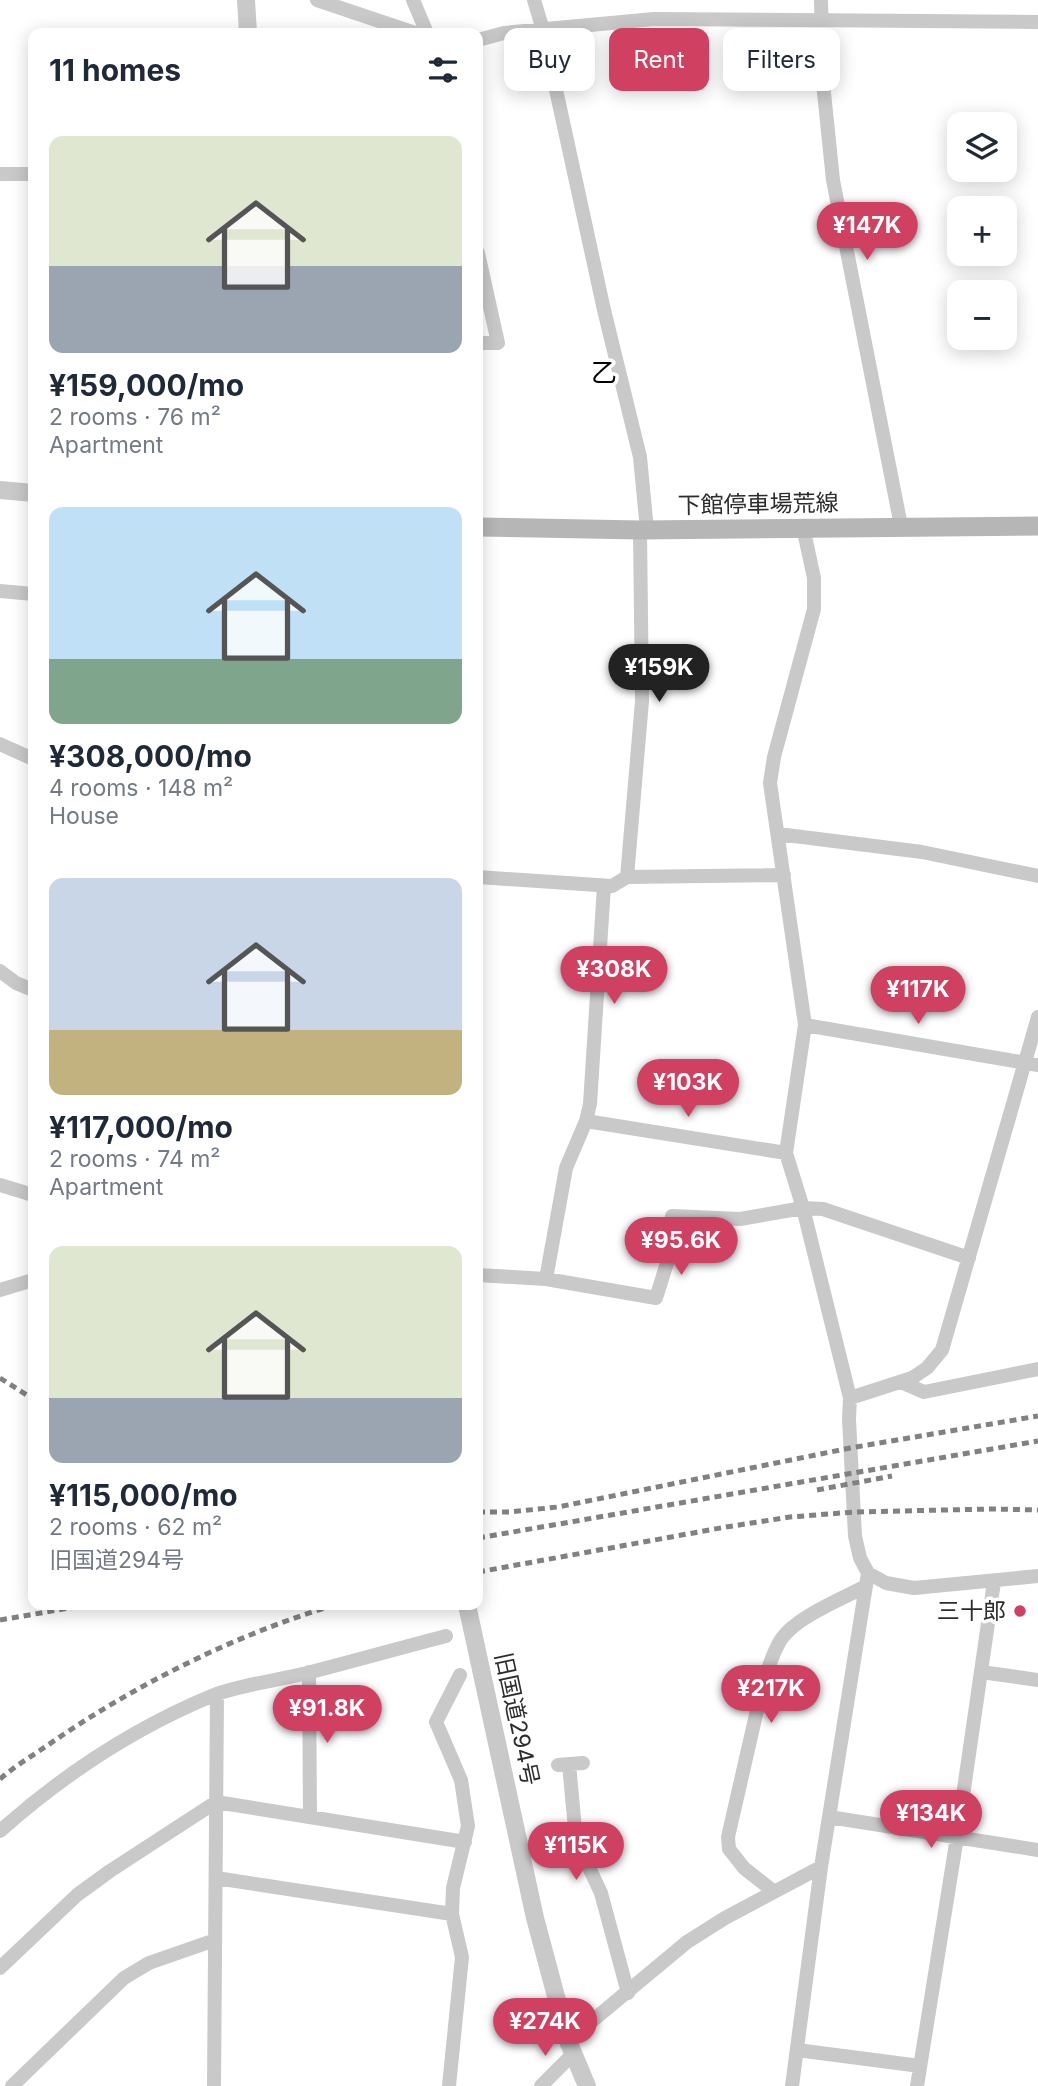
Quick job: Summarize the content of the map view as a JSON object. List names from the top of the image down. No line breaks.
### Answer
{"streets":{"main road":["下館停車場荒線"],"street":["旧国道294号"]},"districts":["乙"],"places":["三十郎"],"page":{"chip":["Buy","Rent","Filters"],"heading":"11 homes","map_buttons":["+","−"],"list":[{"name":"¥159,000/mo","note":"2 rooms · 76 m² · Apartment"},{"name":"¥308,000/mo","note":"4 rooms · 148 m² · House"},{"name":"¥117,000/mo","note":"2 rooms · 74 m² · Apartment"},{"name":"¥115,000/mo","note":"2 rooms · 62 m² · 旧国道294号"}],"price":["¥147K","¥159K","¥308K","¥117K","¥103K","¥95.6K","¥217K","¥91.8K","¥134K","¥115K","¥274K"]}}
